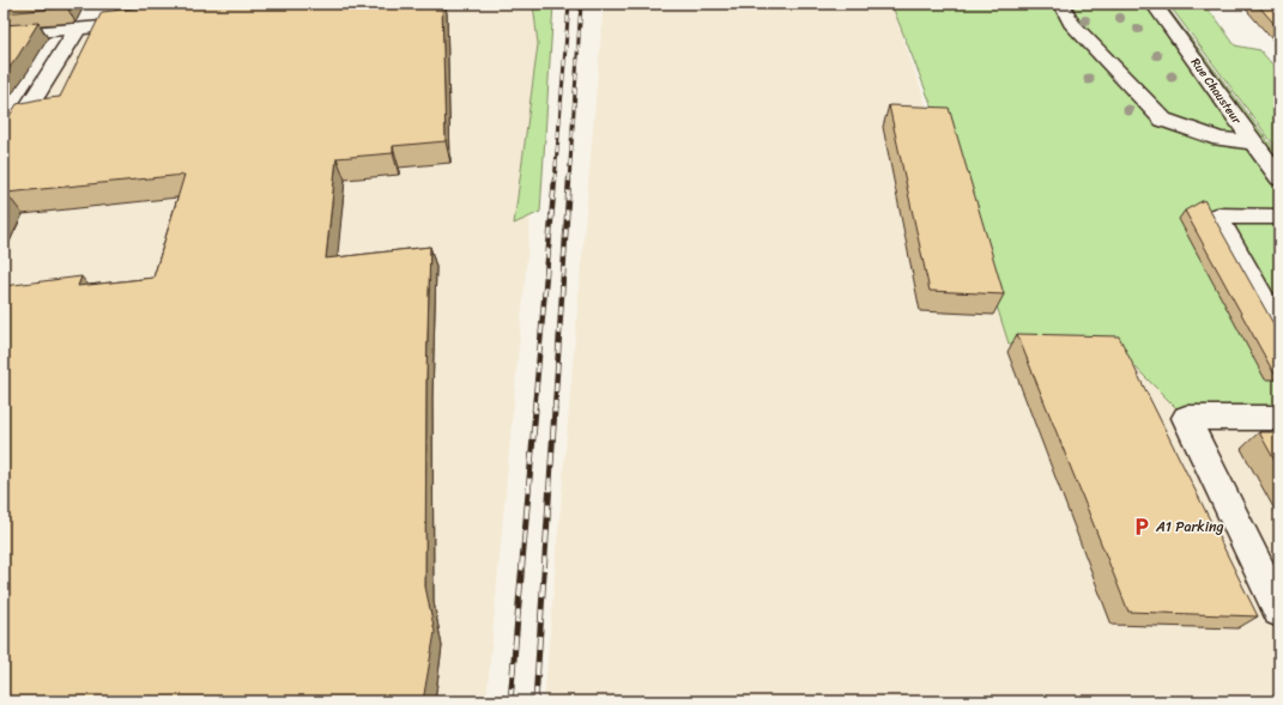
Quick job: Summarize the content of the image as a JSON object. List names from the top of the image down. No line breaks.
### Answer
{"streets":{"street":["Rue Chausteur"]},"places":{"parking":["A1 Parking"]}}
